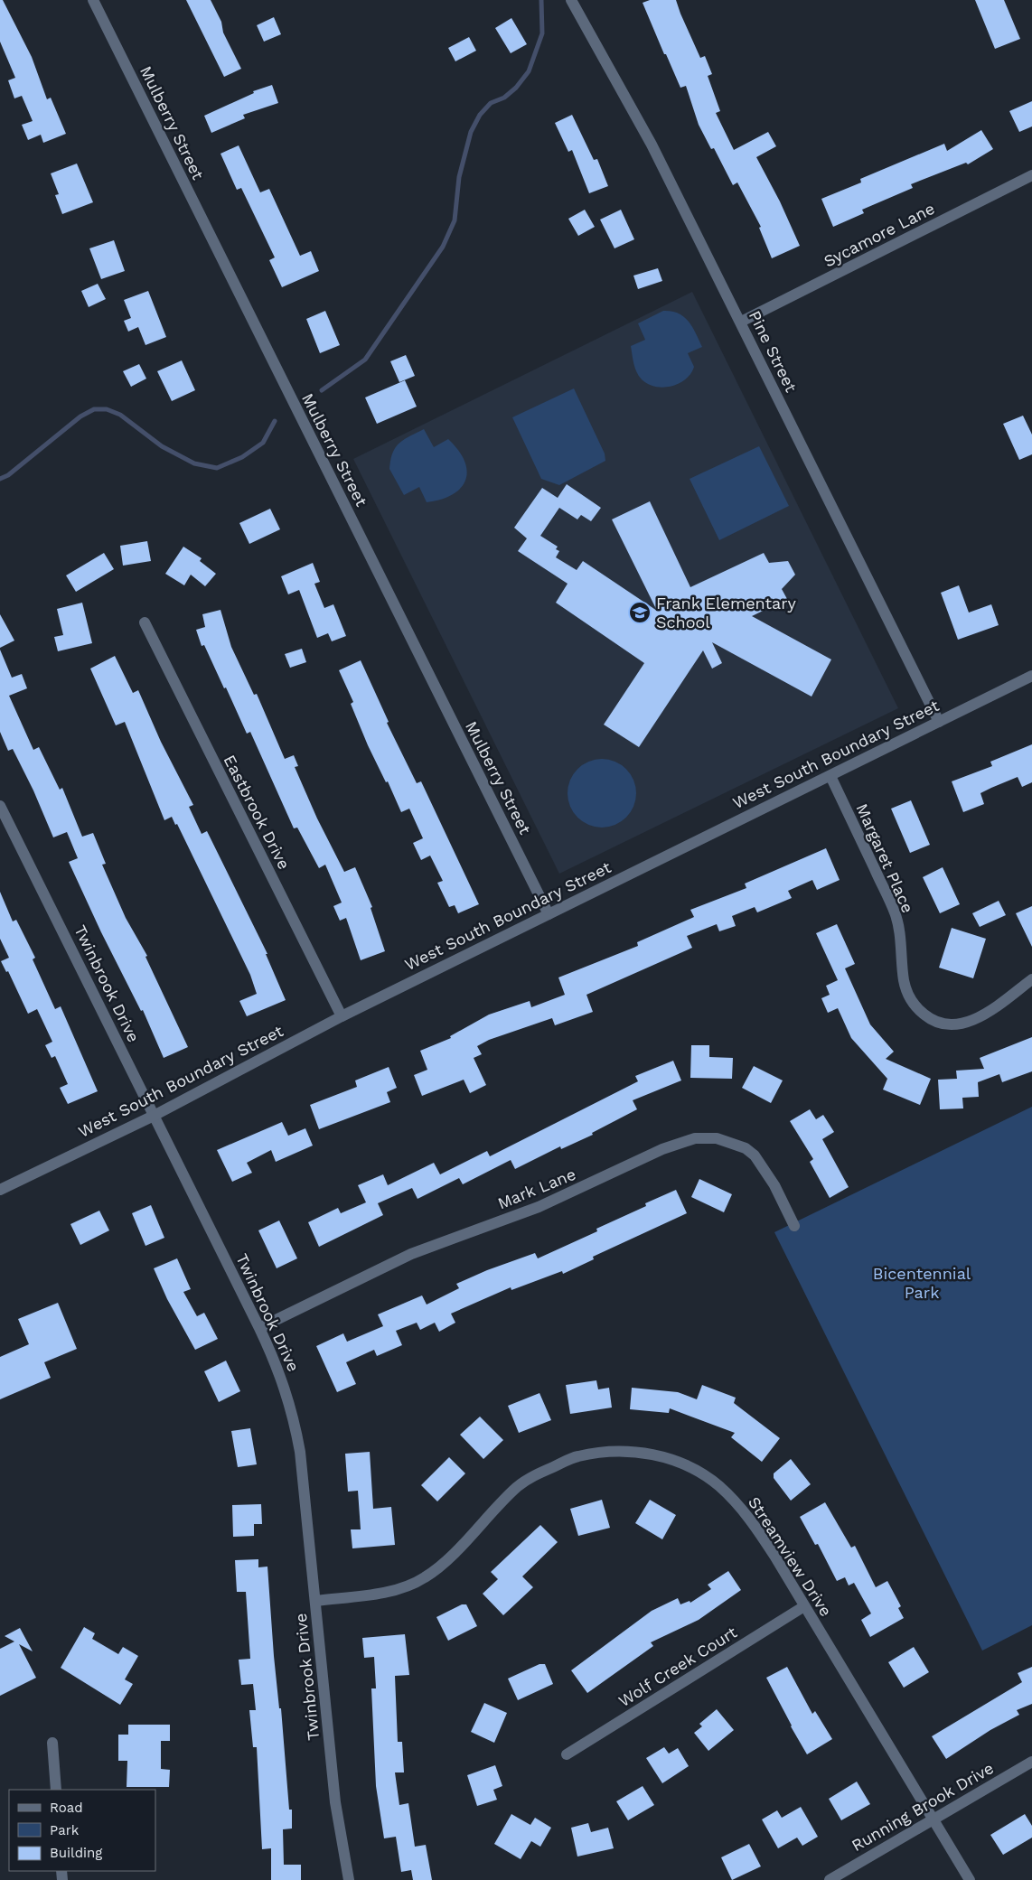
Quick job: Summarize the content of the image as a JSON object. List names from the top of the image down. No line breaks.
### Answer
{"streets":{"street":["Mulberry Street","Sycamore Lane","Pine Street","West South Boundary Street","Eastbrook Drive","Margaret Place","Twinbrook Drive","Mark Lane","Streamview Drive","Wolf Creek Court","Running Brook Drive"]},"crossings":[["Mulberry Street","West South Boundary Street"],["Sycamore Lane","Pine Street"],["Pine Street","West South Boundary Street"],["West South Boundary Street","Eastbrook Drive"],["West South Boundary Street","Margaret Place"],["West South Boundary Street","Twinbrook Drive"],["Twinbrook Drive","Mark Lane"],["Twinbrook Drive","Streamview Drive"],["Streamview Drive","Wolf Creek Court"],["Streamview Drive","Running Brook Drive"]],"parks":["Bicentennial Park"],"places":{"school or university":["Frank Elementary School"]},"legend":["Road","Park","Building"]}
